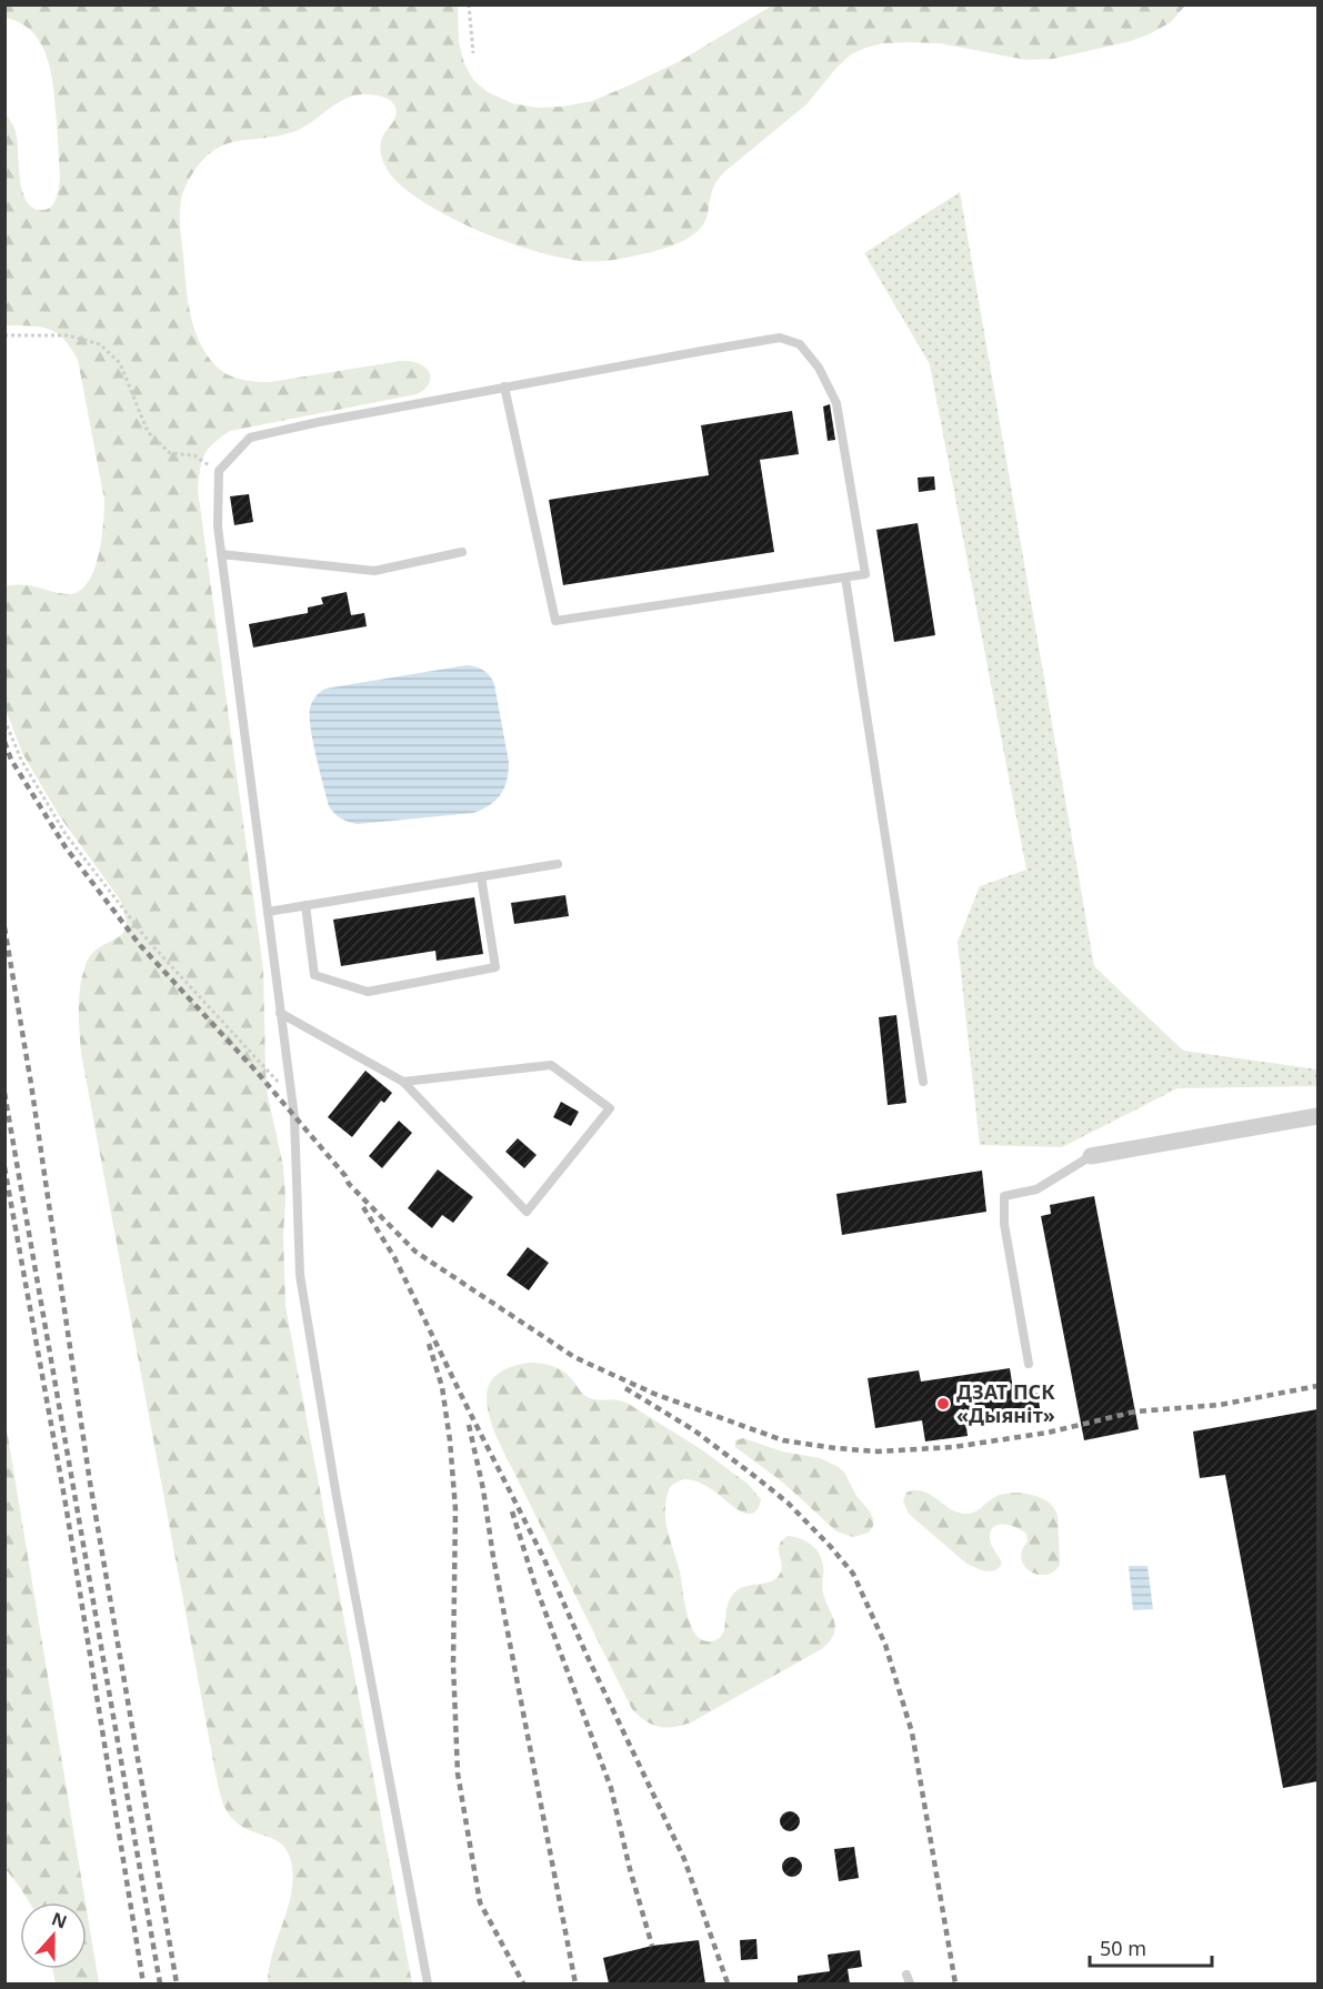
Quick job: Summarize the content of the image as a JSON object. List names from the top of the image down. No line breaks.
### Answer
{"places":["ДЗАТ ПСК «Дыяніт»"],"scale_bar":"50 m","north":"top"}
